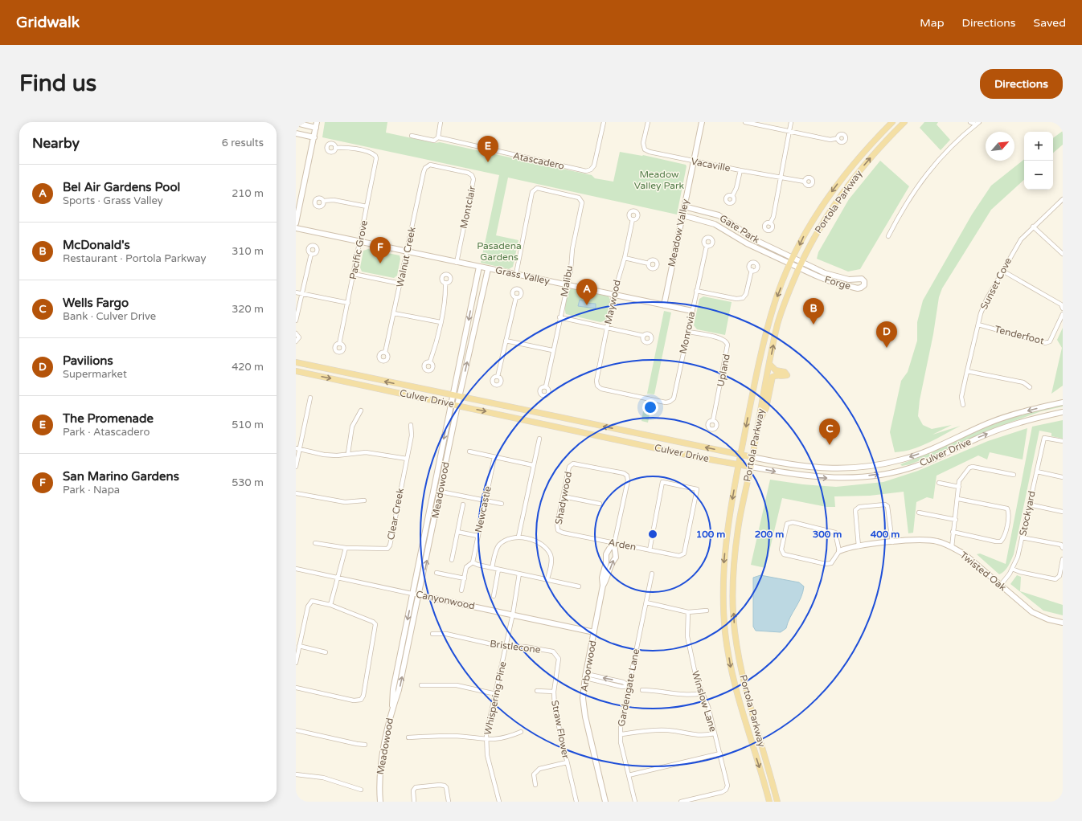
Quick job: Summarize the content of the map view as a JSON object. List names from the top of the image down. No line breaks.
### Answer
{"streets":{"main road":["Portola Parkway","Culver Drive"],"street":["Atascadero","Vacaville","Montclair","Gate Park","Meadow Valley","Pacific Grove","Walnut Creek","Grass Valley","Malibu","Forge","Sunset Cove","Maywood","Monrovia","Tenderfoot","Upland","Meadowood","Shadywood","Newcastle","Stockyard","Clear Creek","Arden","Twisted Oak","Canyonwood","Bristlecone","Arborwood","Gardengate Lane","Whispering Pine","Winslow Lane","Straw Flower"]},"crossings":[["Vacaville","Meadow Valley"],["Portola Parkway","Gate Park"],["Portola Parkway","Forge"],["Portola Parkway","Culver Drive"],["Montclair","Walnut Creek"],["Montclair","Grass Valley"],["Gate Park","Meadow Valley"],["Gate Park","Forge"],["Meadow Valley","Grass Valley"],["Pacific Grove","Grass Valley"],["Walnut Creek","Grass Valley"],["Grass Valley","Malibu"],["Grass Valley","Maywood"],["Grass Valley","Monrovia"],["Grass Valley","Meadowood"],["Sunset Cove","Tenderfoot"],["Maywood","Monrovia"],["Monrovia","Upland"],["Culver Drive","Meadowood"],["Meadowood","Canyonwood"],["Shadywood","Arden"],["Shadywood","Arborwood"],["Stockyard","Twisted Oak"],["Arden","Arborwood"],["Canyonwood","Arborwood"],["Canyonwood","Whispering Pine"],["Bristlecone","Whispering Pine"],["Bristlecone","Straw Flower"]],"parks":["Meadow Valley Park","Pasadena Gardens"],"north":"top right","page":{"header":"Gridwalk","nav":["Map","Directions","Saved"],"buttons":"Directions","title":"Find us","heading":["Nearby","6 results"],"map_buttons":["+","−"],"pins":["E","F","A","B","D","C"],"list":[{"mark":"A","name":"Bel Air Gardens Pool","note":"Sports · Grass Valley","value":"210 m"},{"mark":"B","name":"McDonald's","note":"Restaurant · Portola Parkway","value":"310 m"},{"mark":"C","name":"Wells Fargo","note":"Bank · Culver Drive","value":"320 m"},{"mark":"D","name":"Pavilions","note":"Supermarket","value":"420 m"},{"mark":"E","name":"The Promenade","note":"Park · Atascadero","value":"510 m"},{"mark":"F","name":"San Marino Gardens","note":"Park · Napa","value":"530 m"}]},"rings":["100 m","200 m","300 m","400 m"]}
